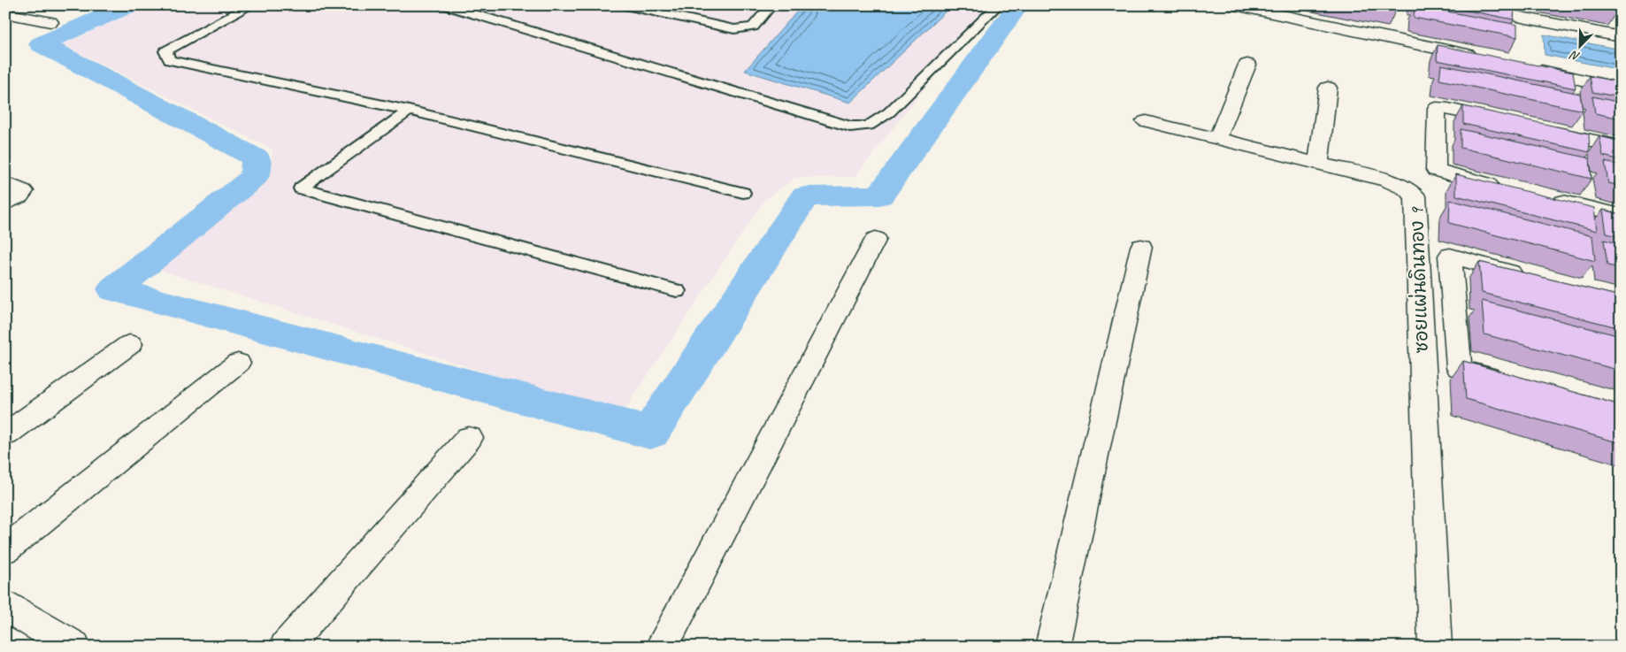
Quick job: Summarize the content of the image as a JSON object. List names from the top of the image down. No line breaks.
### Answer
{"streets":{"street":["ซอยแผ่นดินทอง 9"]},"north":"bottom left"}
